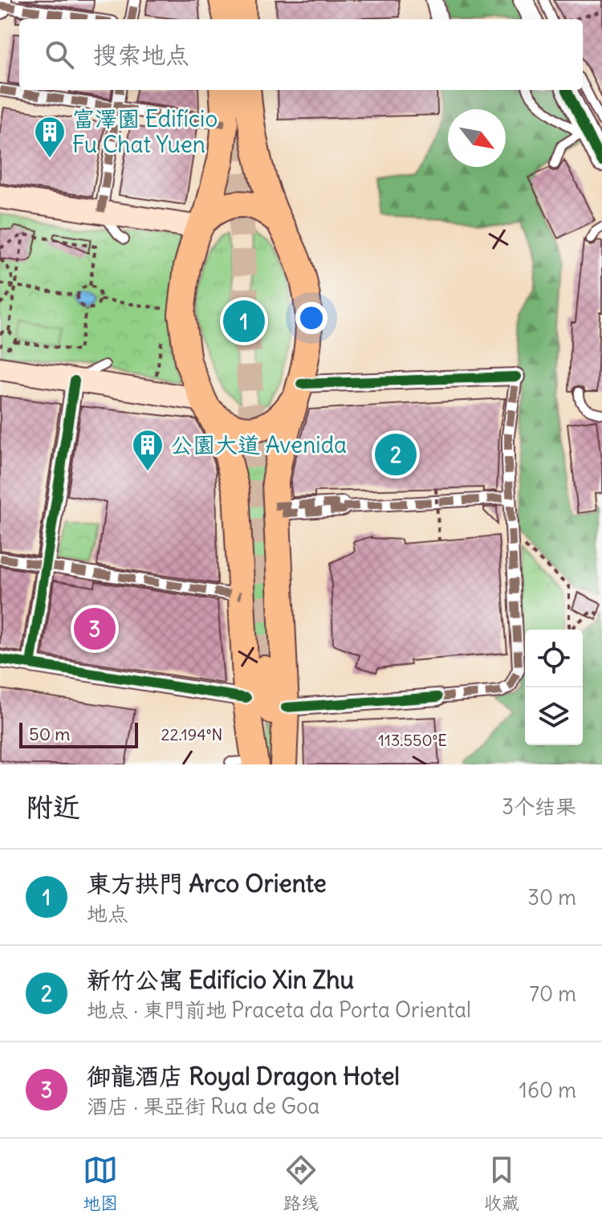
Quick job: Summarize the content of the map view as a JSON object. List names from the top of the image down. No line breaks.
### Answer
{"places":{"building":["富澤園 Edifício Fu Chat Yuen","公園大道 Avenida"]},"scale_bar":"50 m","north":"bottom right","page":{"search":"搜索地点","pins":["1","2","3"],"scale":"50 m","heading":["附近","3个结果"],"list":[{"mark":"1","name":"東方拱門 Arco Oriente","note":"地点","value":"30 m"},{"mark":"2","name":"新竹公寓 Edifício Xin Zhu","note":"地点 · 東門前地 Praceta da Porta Oriental","value":"70 m"},{"mark":"3","name":"御龍酒店 Royal Dragon Hotel","note":"酒店 · 果亞街 Rua de Goa","value":"160 m"}],"nav":["地图","路线","收藏"]},"coordinates":["22.194°N","113.550°E"]}
